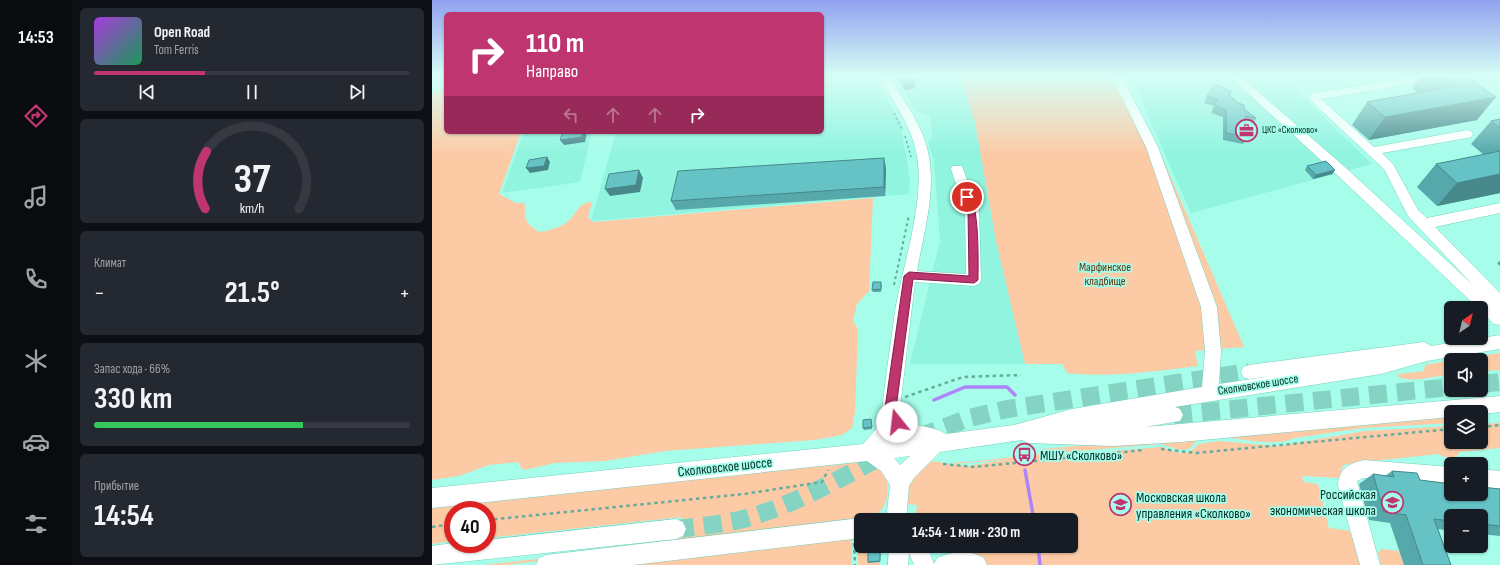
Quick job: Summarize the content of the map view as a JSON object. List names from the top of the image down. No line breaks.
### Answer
{"streets":{"street":["Сколковское шоссе"]},"parks":["Марфинское кладбище"],"places":{"office":["ЦКС «Сколково»"],"bus stop":["МШУ «Сколково»"],"school or university":["Российская экономическая школа","Московская школа управления «Сколково»"]},"north":"top right","page":{"tabs":"14:53","turn":["110 m","Направо"],"song":["Open Road","Tom Ferris"],"tile":["Климат",["Запас хода · 66%","330 km"],["Прибытие","14:54"]],"heat":["−","21.5°","+"],"map_buttons":["+","−"],"limit":"40","trip":"14:54 · 1 мин · 230 m","gauge":["37","km/h"]}}
